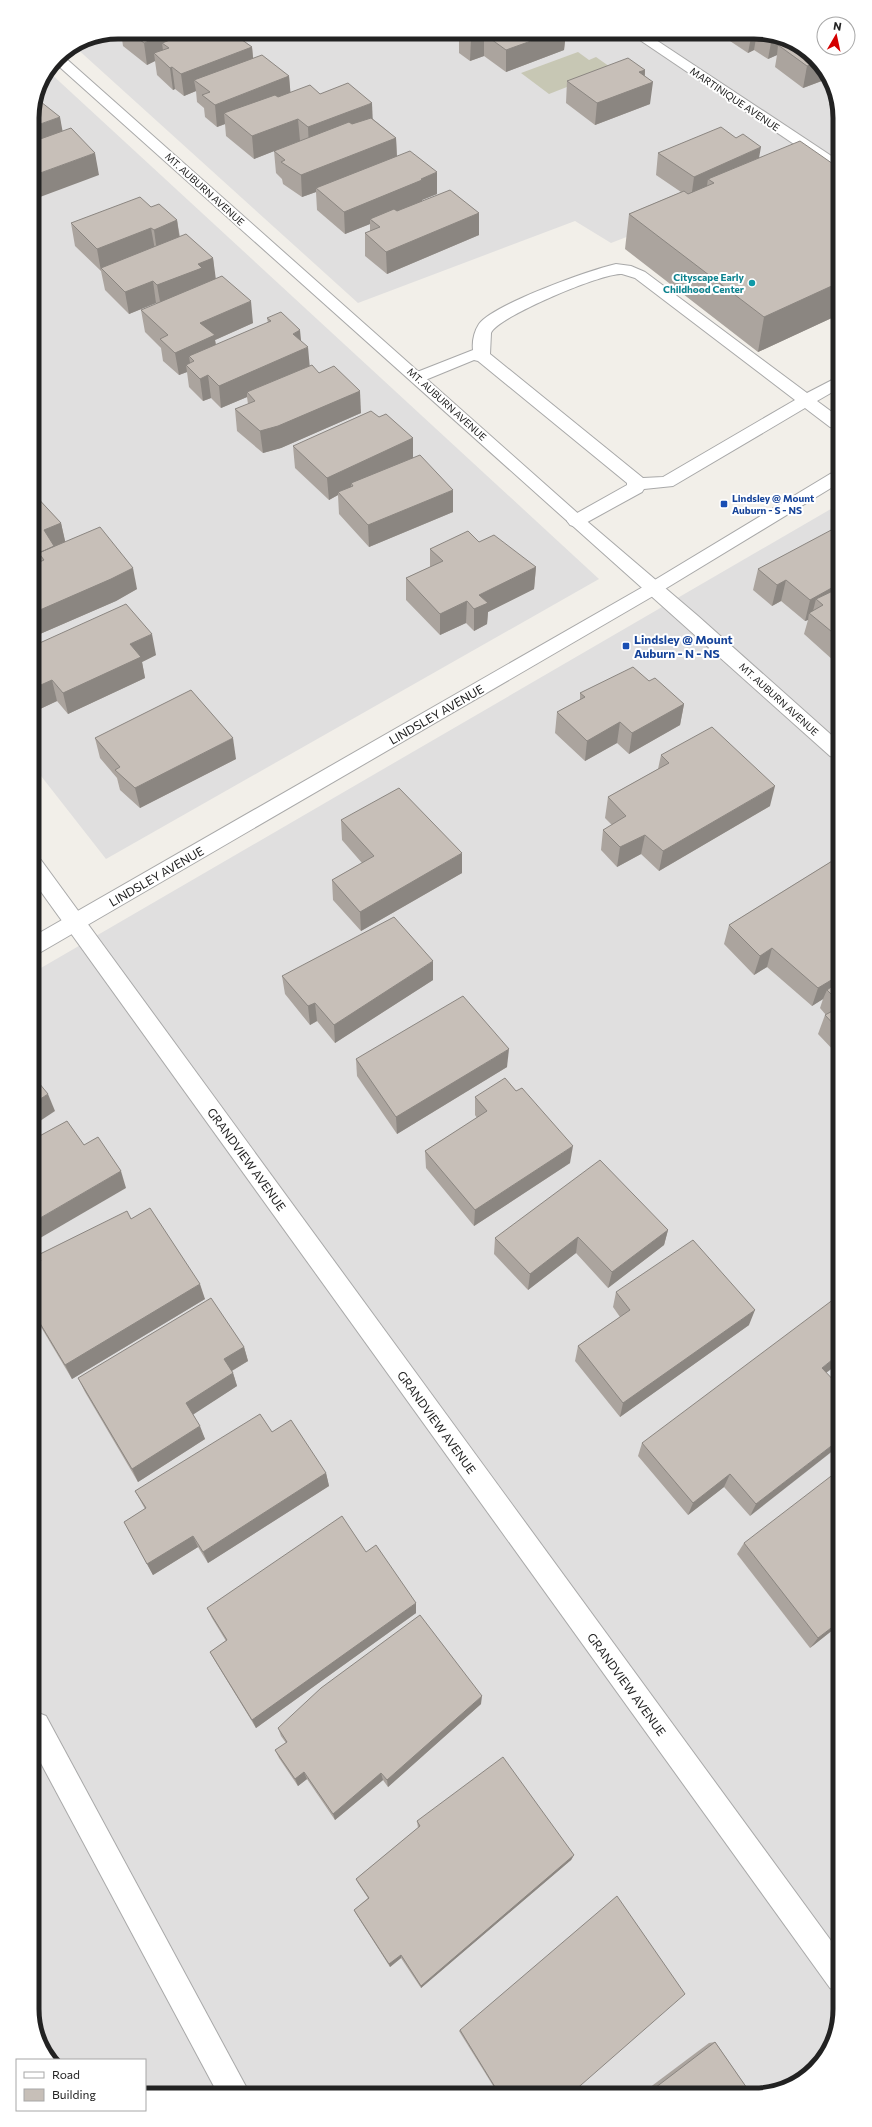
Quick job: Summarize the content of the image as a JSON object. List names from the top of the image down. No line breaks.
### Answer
{"streets":{"street":["MARTINIQUE AVENUE","MT. AUBURN AVENUE","LINDSLEY AVENUE","GRANDVIEW AVENUE"]},"crossings":[["MT. AUBURN AVENUE","LINDSLEY AVENUE"],["LINDSLEY AVENUE","GRANDVIEW AVENUE"]],"places":{"other":["Cityscape Early Childhood Center"],"transit":["Lindsley @ Mount Auburn - S - NS","Lindsley @ Mount Auburn - N - NS"]},"legend":["Road","Building"],"north":"top"}
